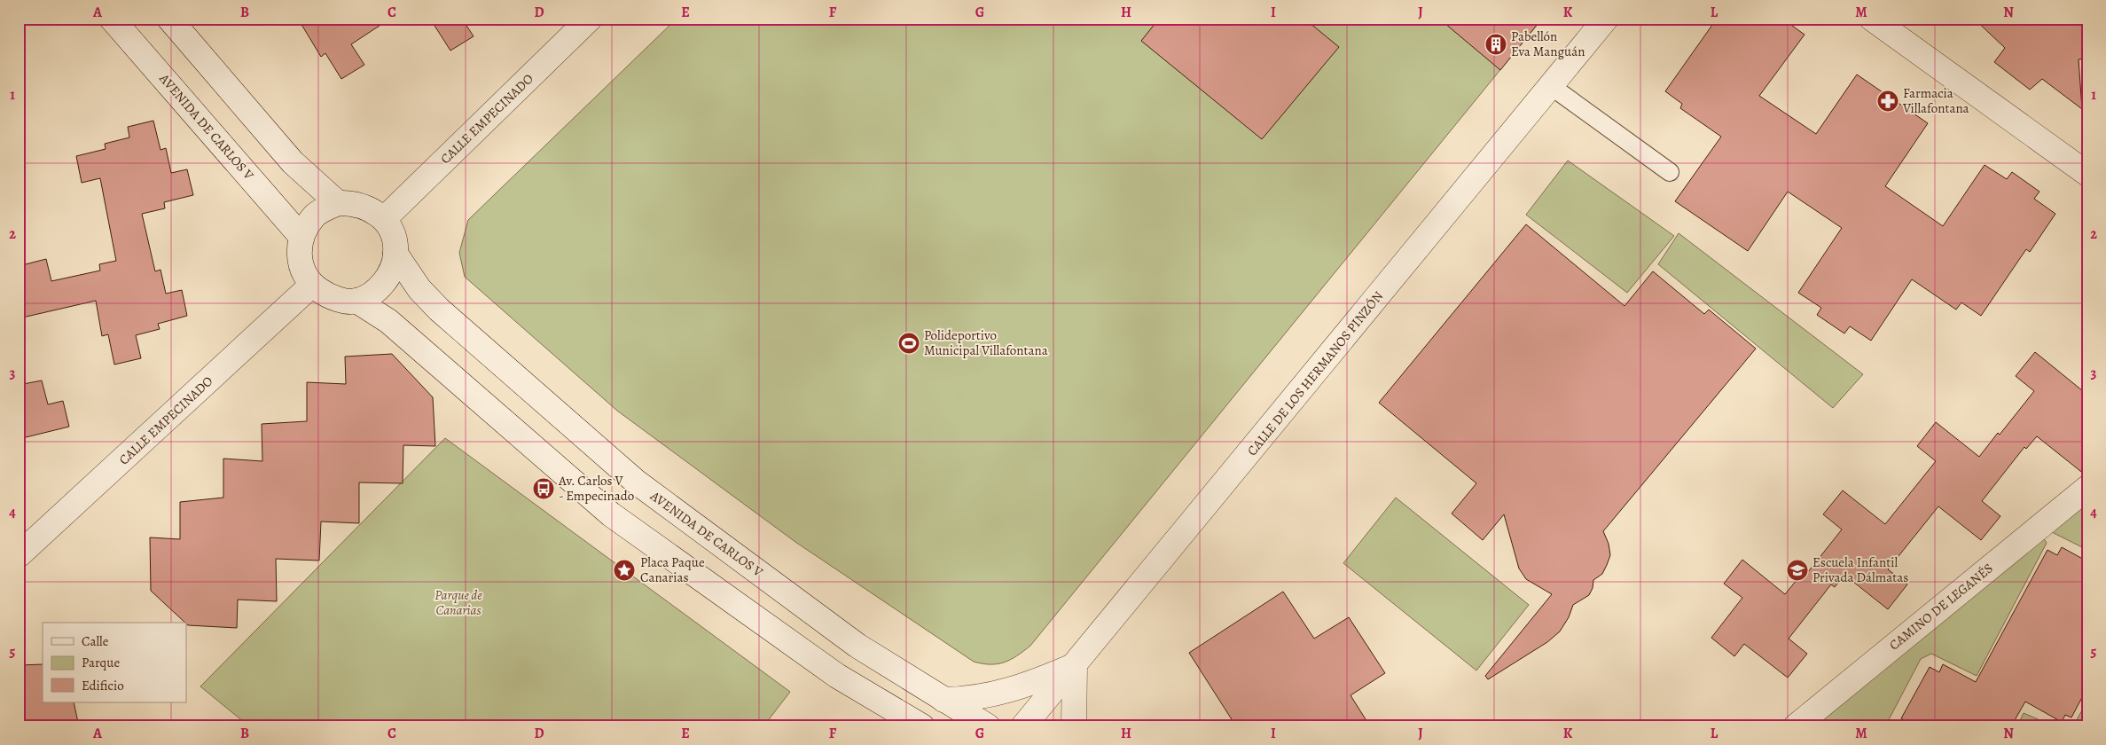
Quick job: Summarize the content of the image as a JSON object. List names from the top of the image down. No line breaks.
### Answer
{"streets":{"street":["CALLE EMPECINADO","AVENIDA DE CARLOS V","CALLE DE LOS HERMANOS PINZÓN","CAMINO DE LEGANÉS"]},"crossings":[["CALLE EMPECINADO","AVENIDA DE CARLOS V"]],"parks":["Parque de Canarias"],"places":{"building":["Pabellón Eva Manguán"],"pharmacy":["Farmacia Villafontana"],"sports":["Polideportivo Municipal Villafontana"],"bus stop":["Av. Carlos V - Empecinado"],"place":["Placa Paque Canarias"],"school or university":["Escuela Infantil Privada Dálmatas"]},"legend":["Calle","Parque","Edificio"],"grid":{"columns":["A","B","C","D","E","F","G","H","I","J","K","L","M","N"],"rows":["1","2","3","4","5"]}}
